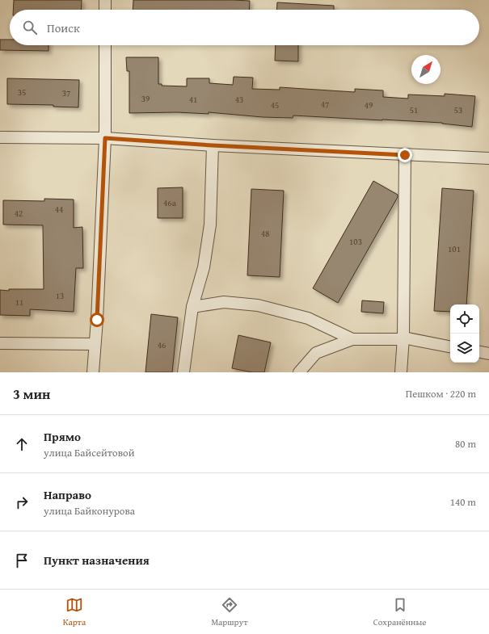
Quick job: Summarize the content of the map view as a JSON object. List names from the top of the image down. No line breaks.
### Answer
{"house_numbers":["35","37","39","41","43","47","45","49","51","53","46а","44","42","48","103","101","13","11","46"],"north":"top right","page":{"search":"Поиск","heading":["3 мин","Пешком · 220 m"],"list":[["Прямо","улица Байсейтовой","80 m"],["Направо","улица Байконурова","140 m"],"Пункт назначения"],"nav":["Карта","Маршрут","Сохранённые"]}}
